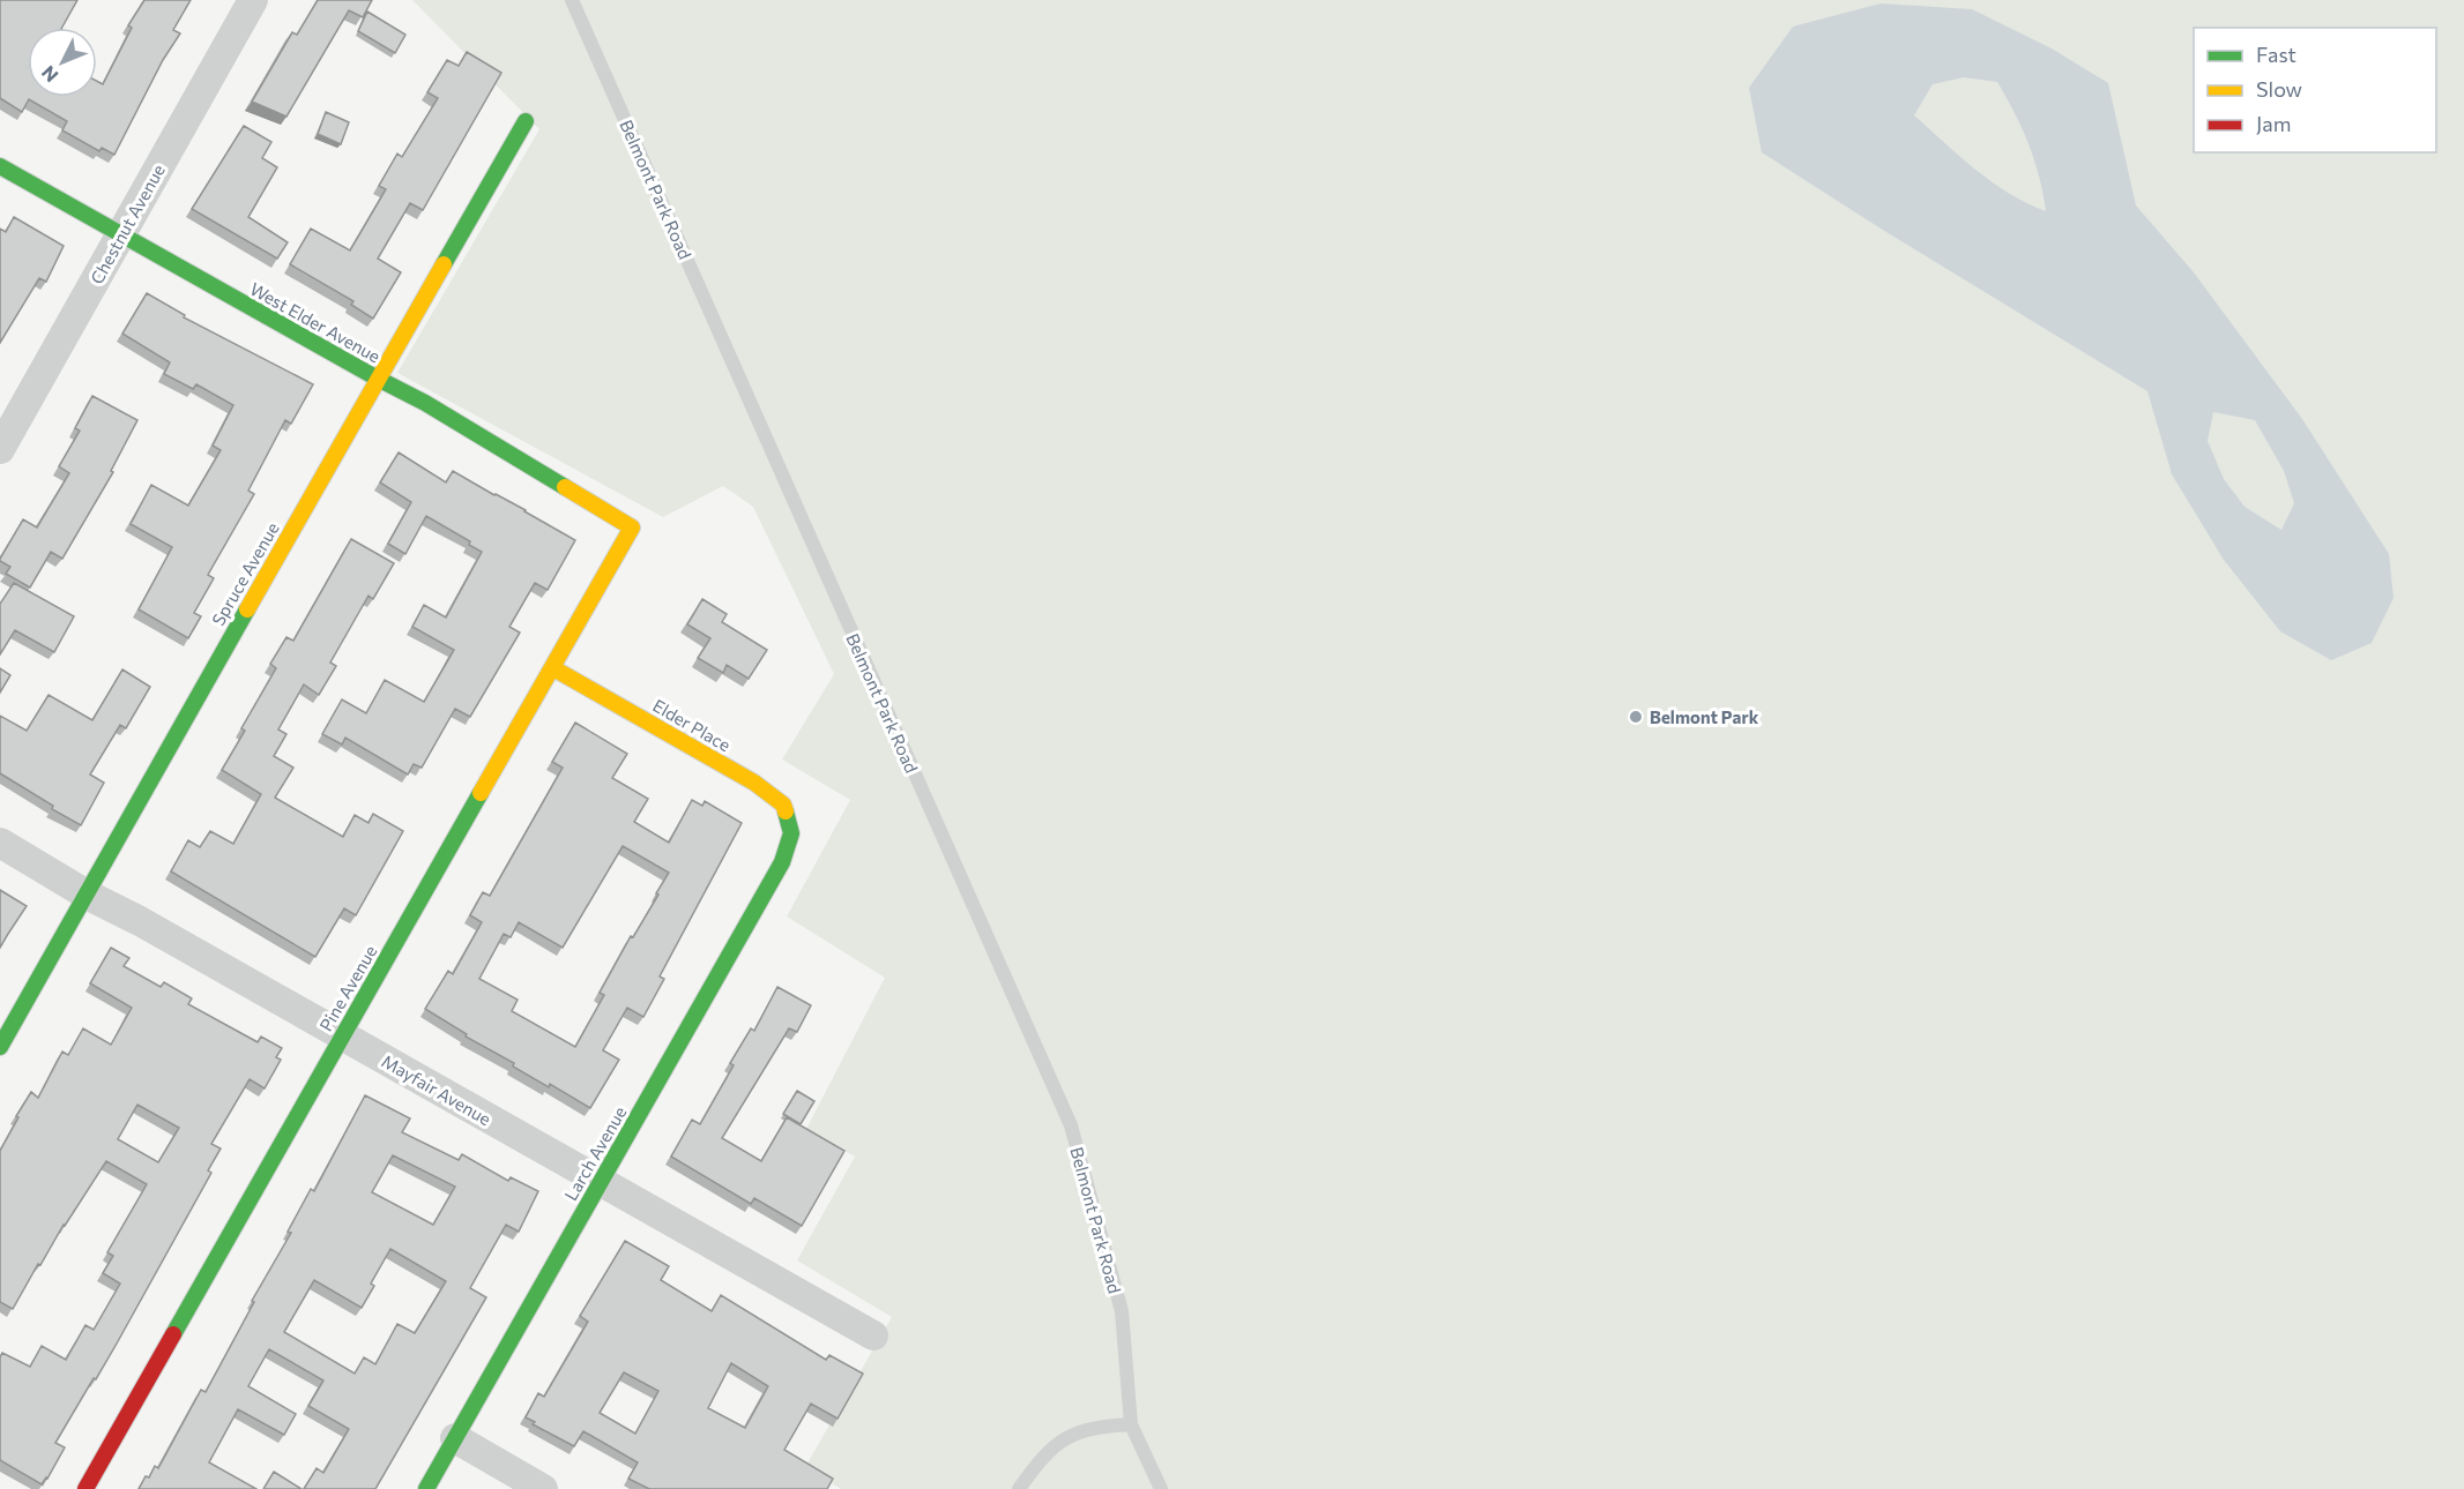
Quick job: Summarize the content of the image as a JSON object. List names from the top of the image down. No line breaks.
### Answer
{"streets":{"street":["Chestnut Avenue","West Elder Avenue","Spruce Avenue","Elder Place","Pine Avenue","Mayfair Avenue","Larch Avenue"],"lane":["Belmont Park Road"]},"crossings":[["Chestnut Avenue","West Elder Avenue"],["West Elder Avenue","Spruce Avenue"],["West Elder Avenue","Pine Avenue"],["Spruce Avenue","Mayfair Avenue"],["Elder Place","Pine Avenue"],["Elder Place","Larch Avenue"],["Pine Avenue","Mayfair Avenue"],["Mayfair Avenue","Larch Avenue"]],"places":["Belmont Park"],"legend":["Fast","Slow","Jam"],"north":"bottom left"}
